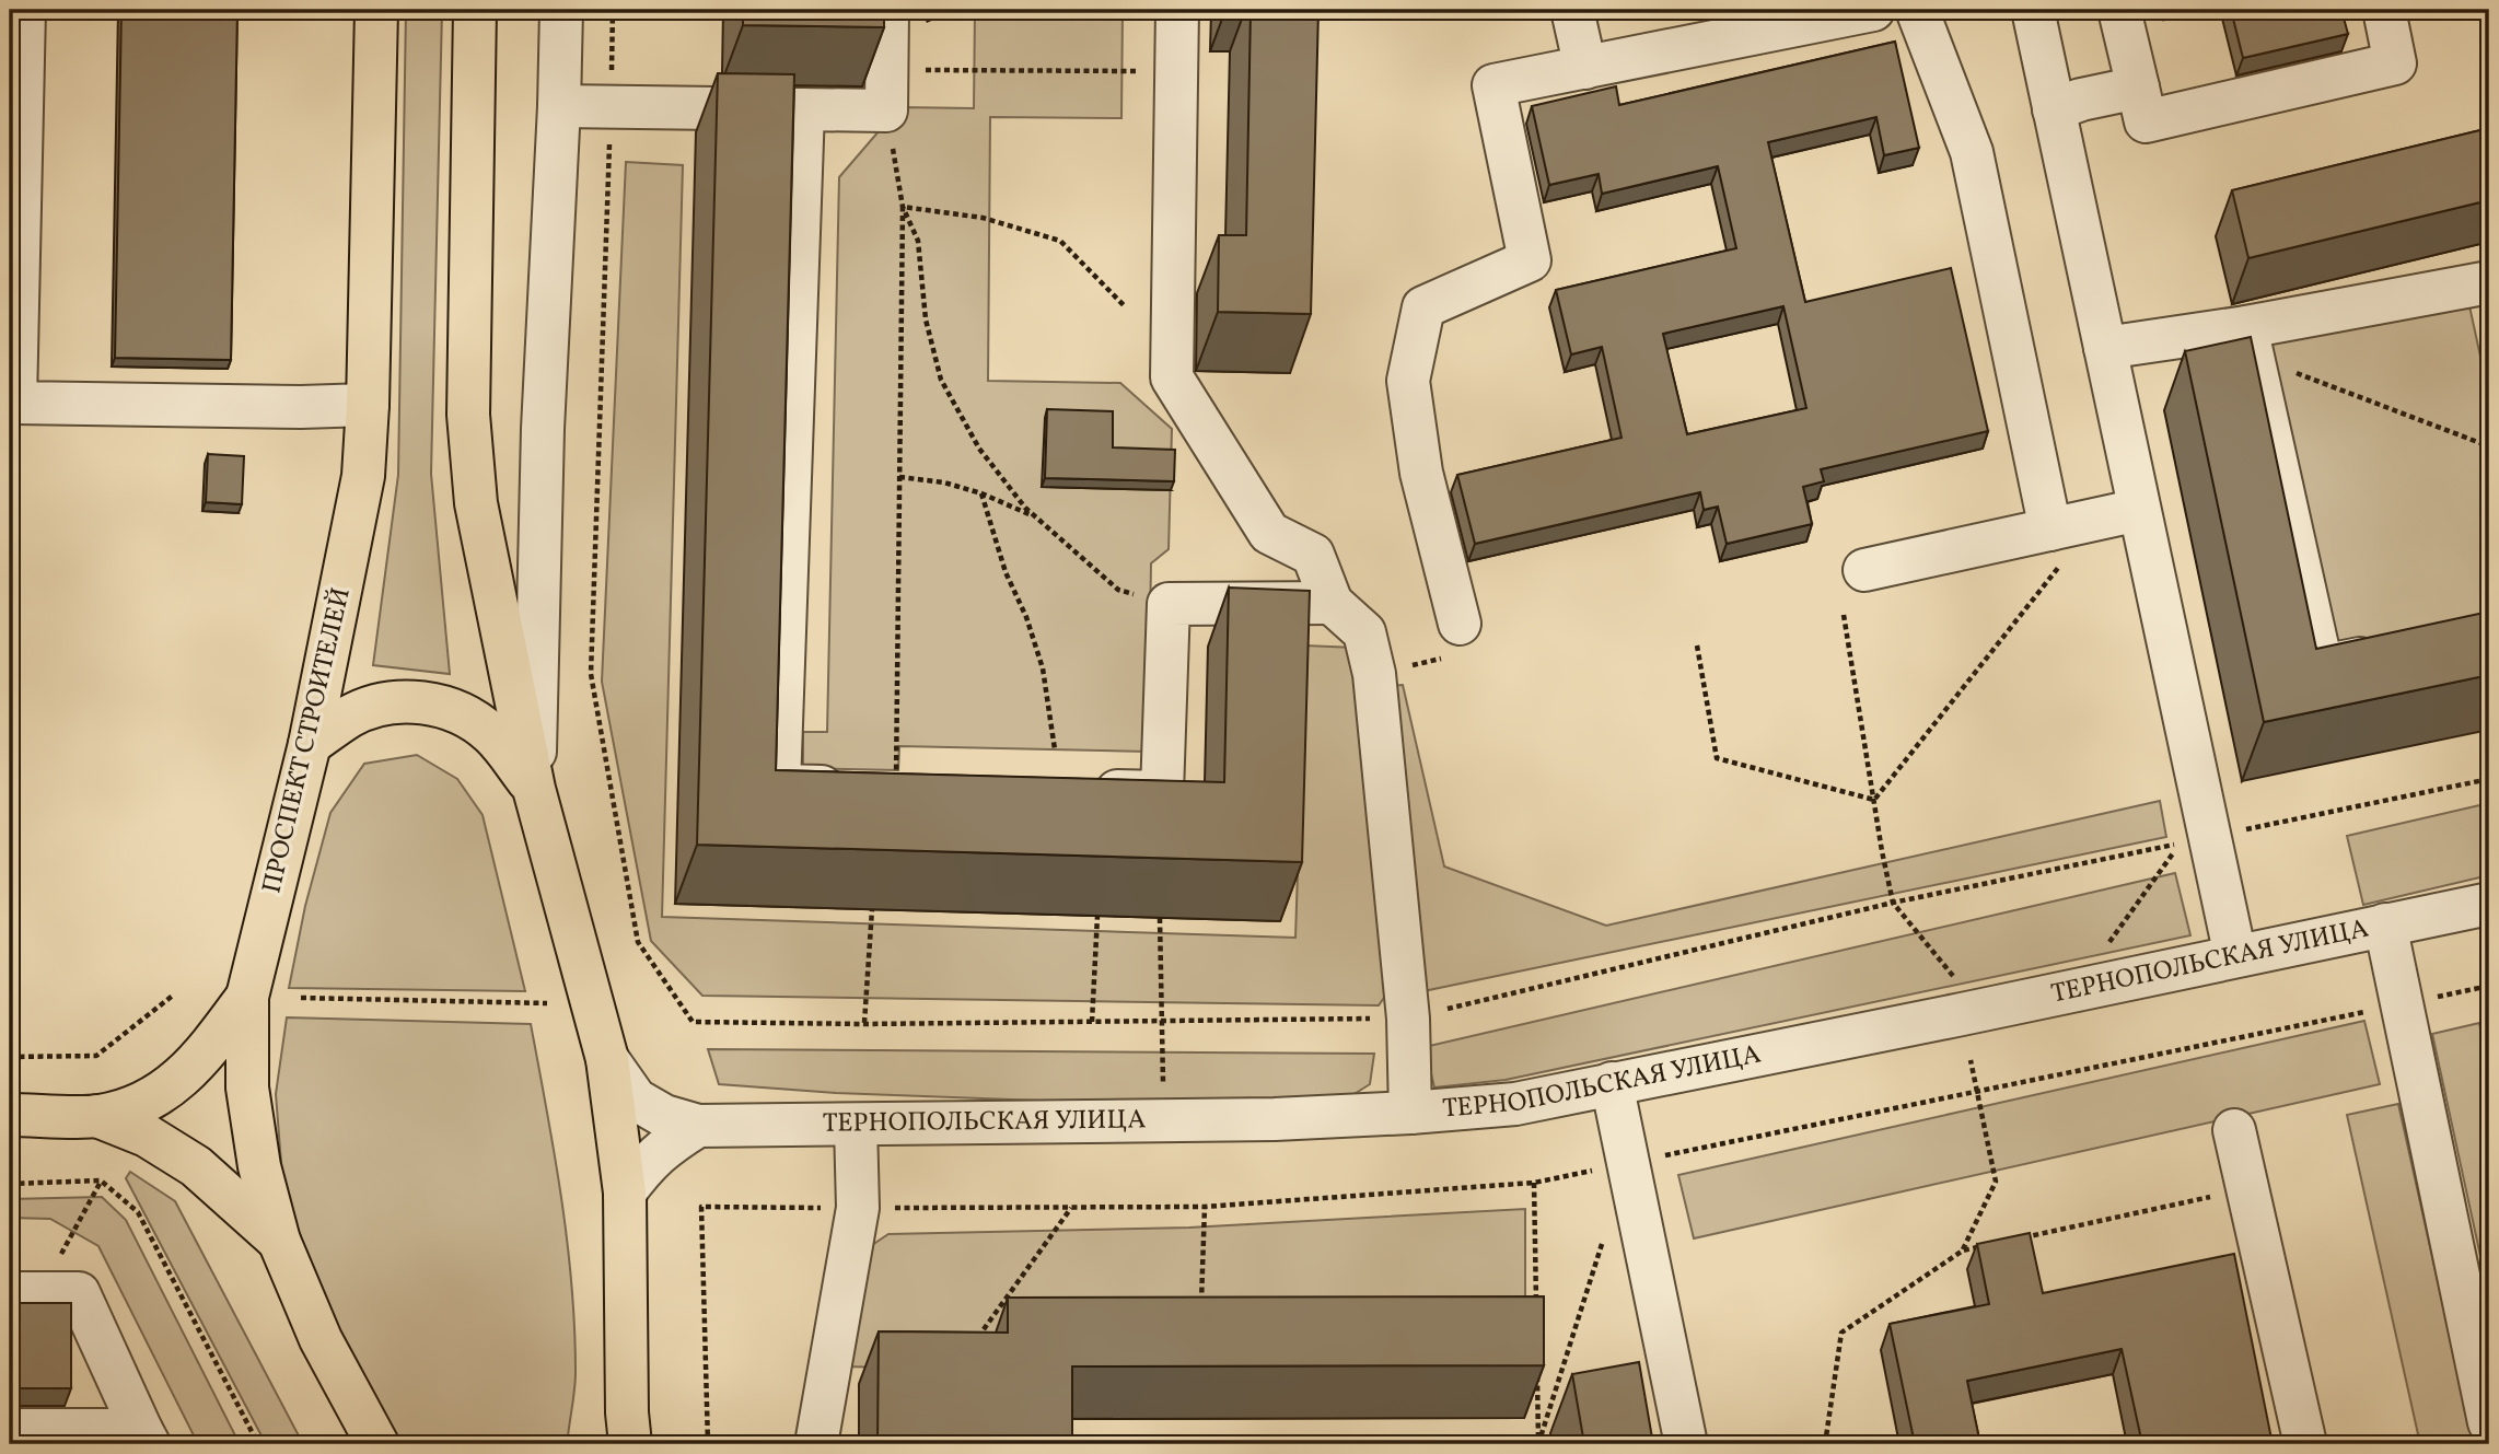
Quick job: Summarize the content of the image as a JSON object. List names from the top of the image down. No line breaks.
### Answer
{"streets":{"main road":["ПРОСПЕКТ СТРОИТЕЛЕЙ"],"street":["ТЕРНОПОЛЬСКАЯ УЛИЦА"]}}
